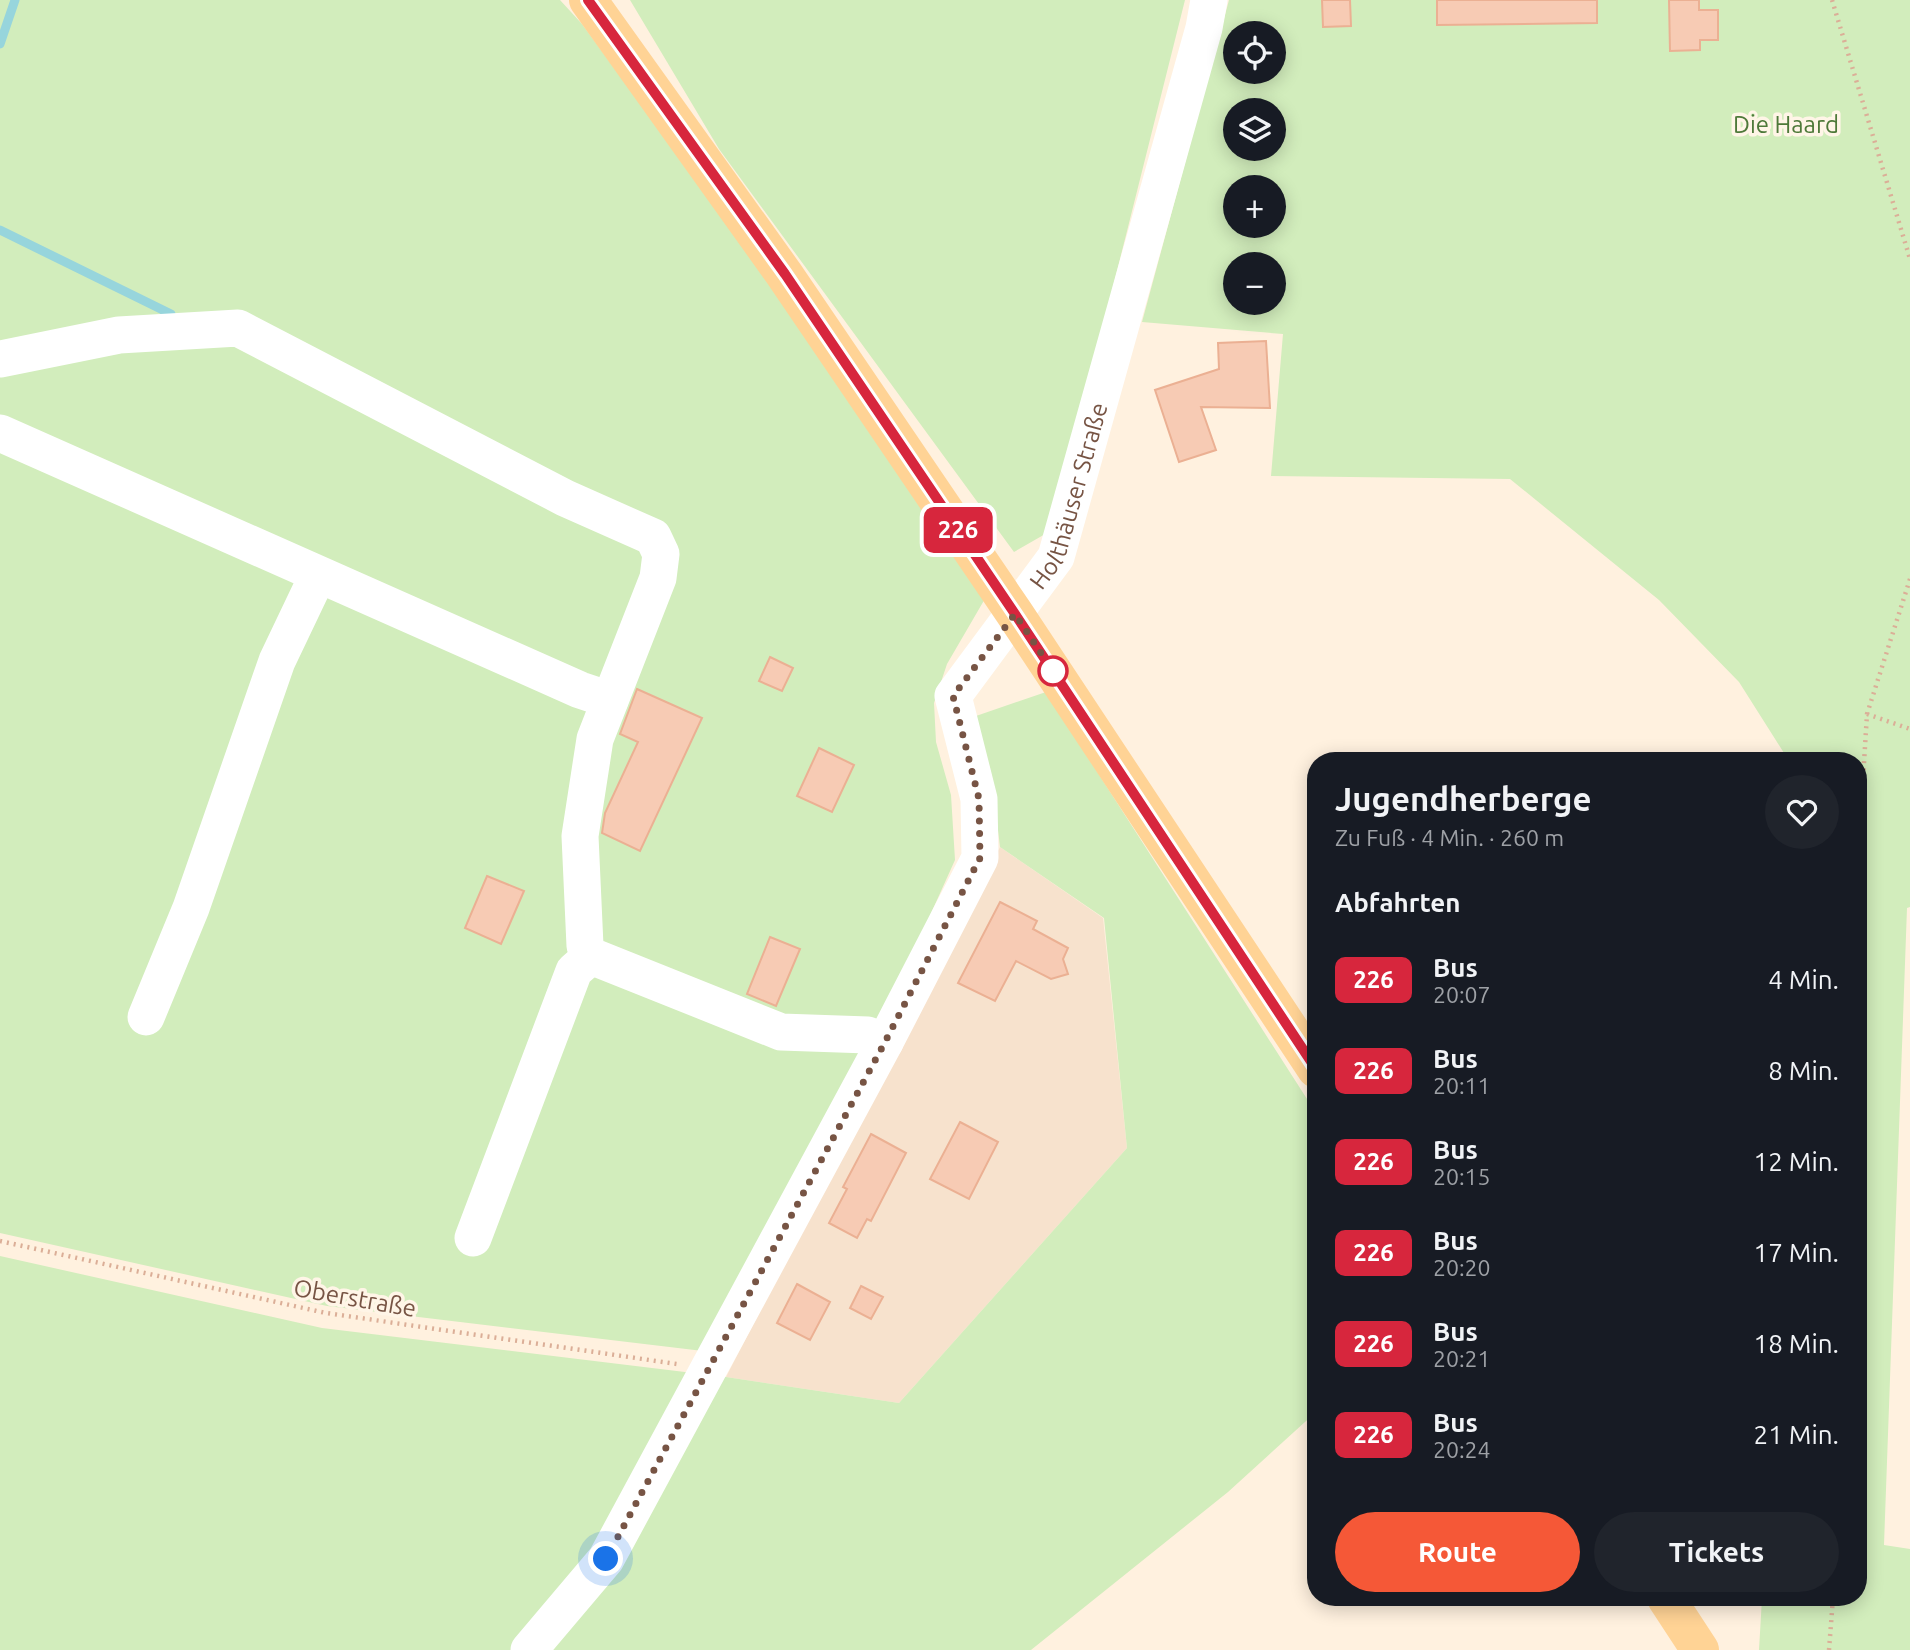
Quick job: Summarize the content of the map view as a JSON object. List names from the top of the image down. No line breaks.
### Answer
{"streets":{"street":["Holthäuser Straße"],"path":["Oberstraße"]},"crossings":[["Holthäuser Straße","Oberstraße"]],"parks":["Die Haard"],"lines":["bus line 226"],"page":{"on_map":"226","map_buttons":["+","−"],"heading":[["Jugendherberge","Zu Fuß · 4 Min. · 260 m"],"Abfahrten"],"list":[{"mark":"226","name":"Bus","note":"20:07","value":"4 Min."},{"mark":"226","name":"Bus","note":"20:11","value":"8 Min."},{"mark":"226","name":"Bus","note":"20:15","value":"12 Min."},{"mark":"226","name":"Bus","note":"20:20","value":"17 Min."},{"mark":"226","name":"Bus","note":"20:21","value":"18 Min."},{"mark":"226","name":"Bus","note":"20:24","value":"21 Min."}],"buttons":["Route","Tickets"]}}
